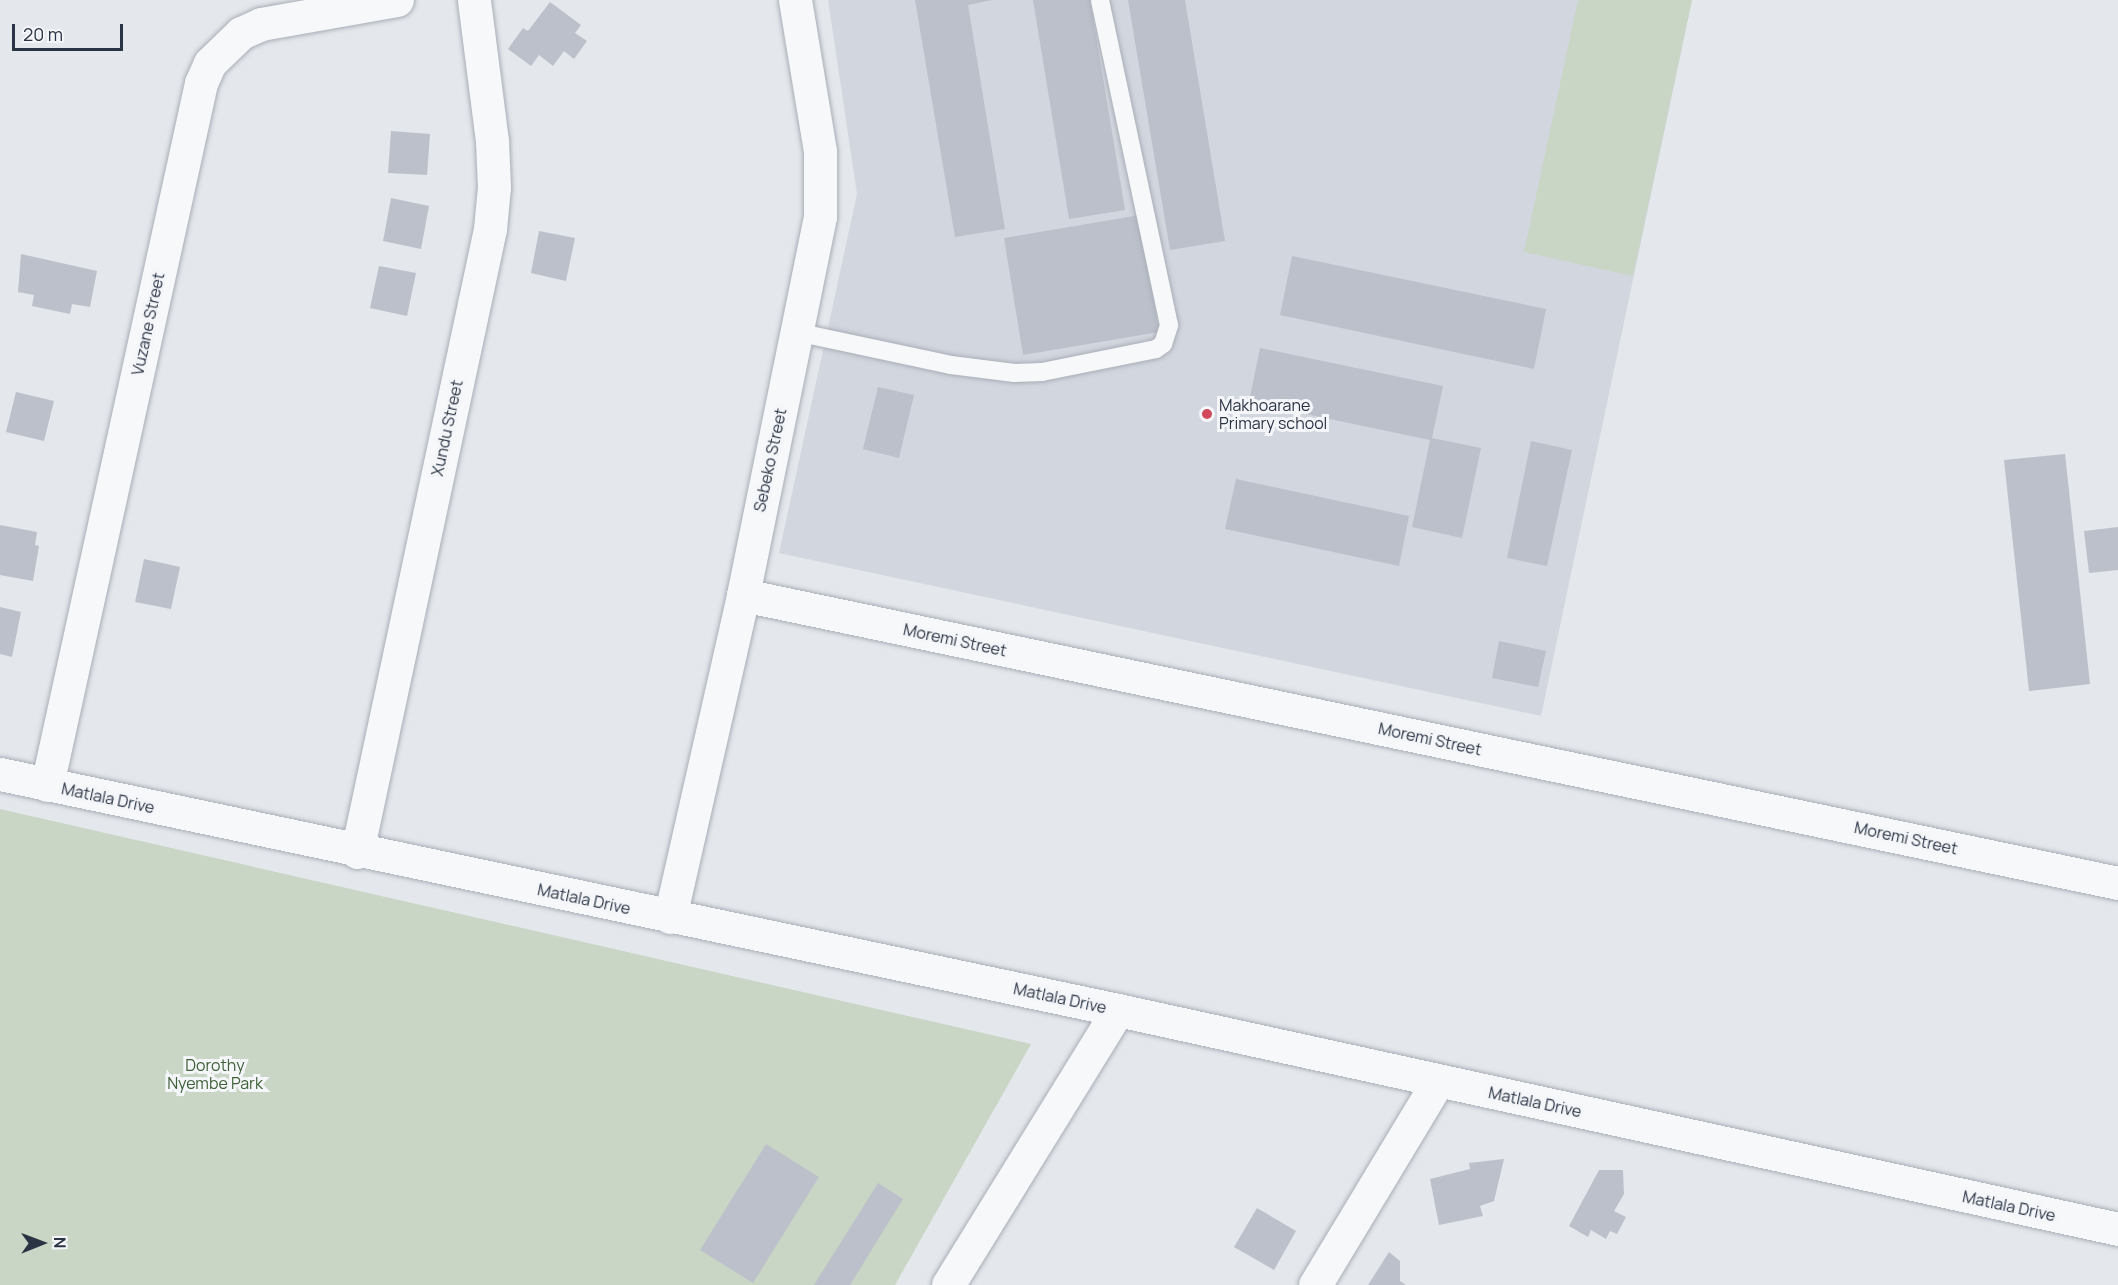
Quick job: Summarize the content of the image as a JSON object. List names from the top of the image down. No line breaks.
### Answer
{"streets":{"street":["Vuzane Street","Xundu Street","Sebeko Street","Moremi Street","Matlala Drive"]},"crossings":[["Vuzane Street","Matlala Drive"],["Xundu Street","Matlala Drive"],["Sebeko Street","Moremi Street"],["Sebeko Street","Matlala Drive"]],"parks":["Dorothy Nyembe Park"],"places":["Makhoarane Primary school"],"scale_bar":"20 m","north":"right"}
